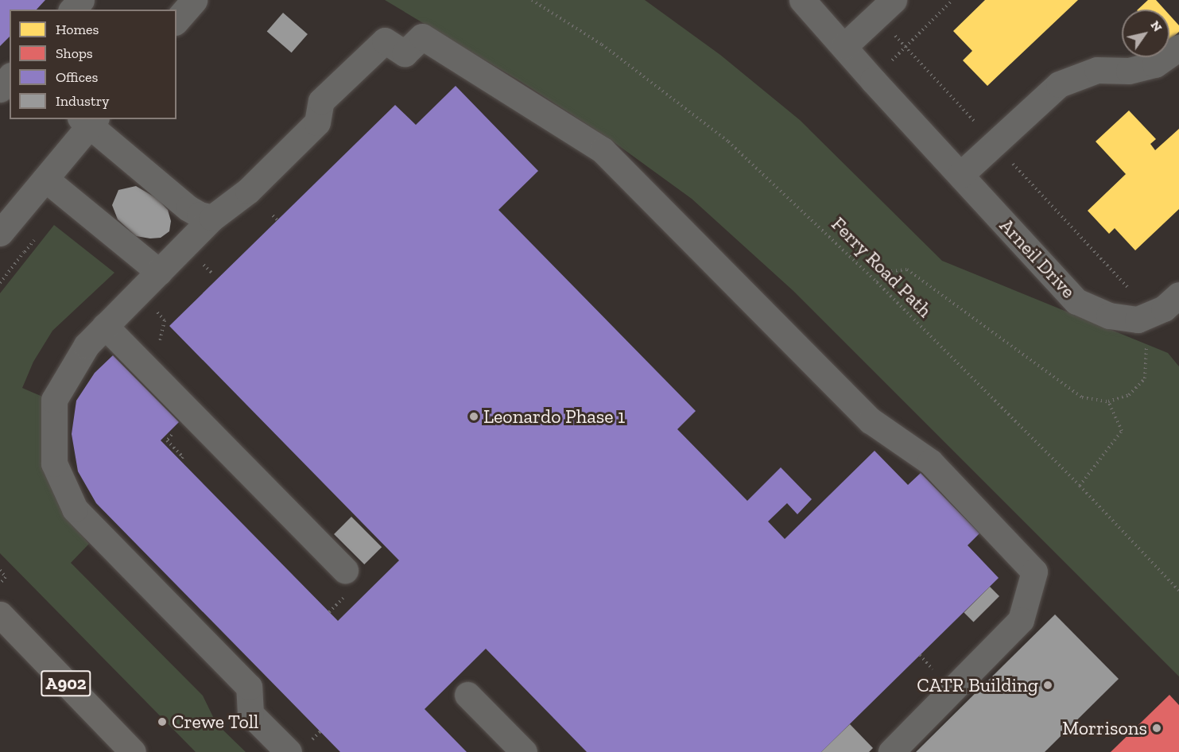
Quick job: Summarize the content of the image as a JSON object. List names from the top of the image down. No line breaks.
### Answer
{"streets":{"main road":["A902"],"street":["Arneil Drive"],"path":["Ferry Road Path"]},"places":["Leonardo Phase 1","CATR Building","Crewe Toll","Morrisons"],"legend":["Homes","Shops","Offices","Industry"],"north":"top right"}
